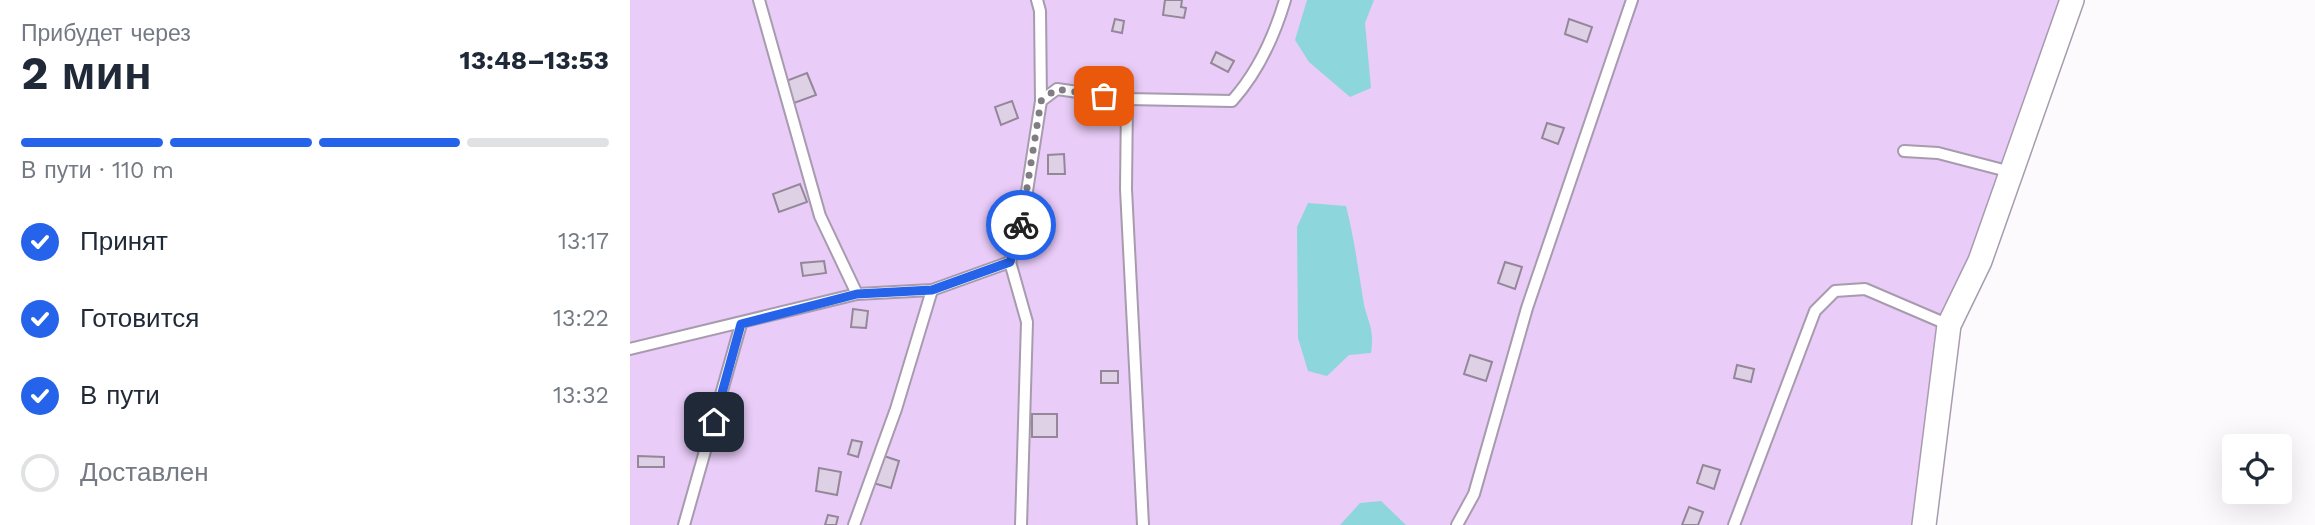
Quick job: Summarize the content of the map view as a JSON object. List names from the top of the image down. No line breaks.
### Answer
{"page":{"heading":["2 мин","Прибудет через","13:48–13:53"],"bar":"В пути · 110 m","list":[["Принят","13:17"],["Готовится","13:22"],["В пути","13:32"],"Доставлен"]}}
